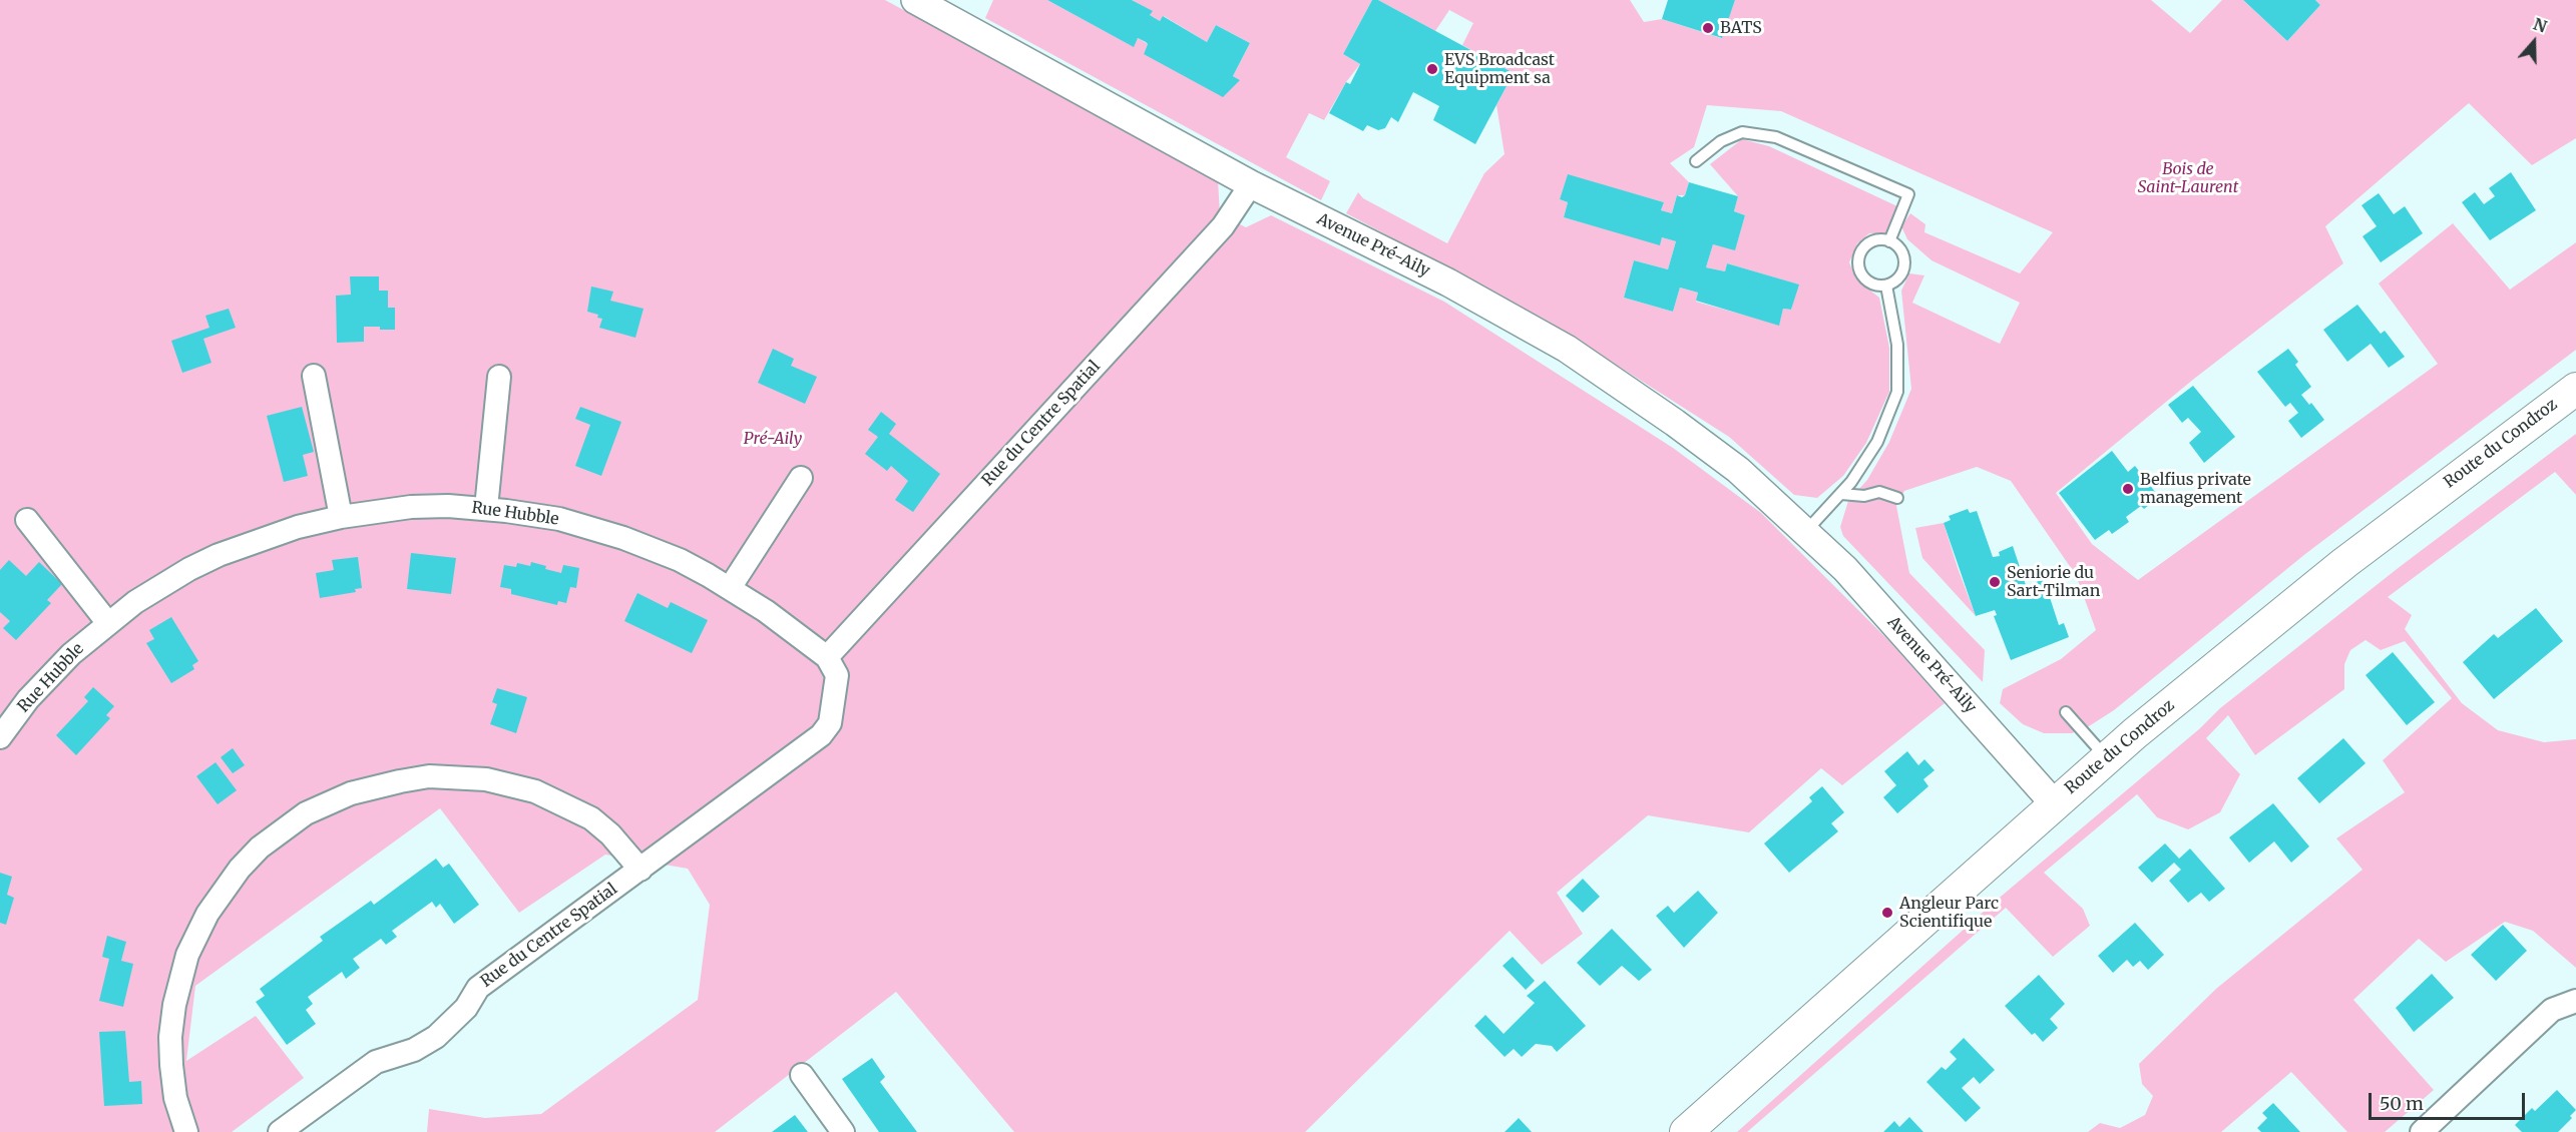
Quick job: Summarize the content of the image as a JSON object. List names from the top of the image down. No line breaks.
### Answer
{"streets":{"main road":["Route du Condroz"],"street":["Avenue Pré-Aily","Rue du Centre Spatial","Rue Hubble"]},"crossings":[["Avenue Pré-Aily","Rue du Centre Spatial"],["Avenue Pré-Aily","Route du Condroz"],["Rue du Centre Spatial","Rue Hubble"]],"parks":["Bois de Saint-Laurent","Pré-Aily"],"places":["BATS","EVS Broadcast Equipment sa","Belfius private management","Seniorie du Sart-Tilman","Angleur Parc Scientifique"],"scale_bar":"50 m","north":"top"}
